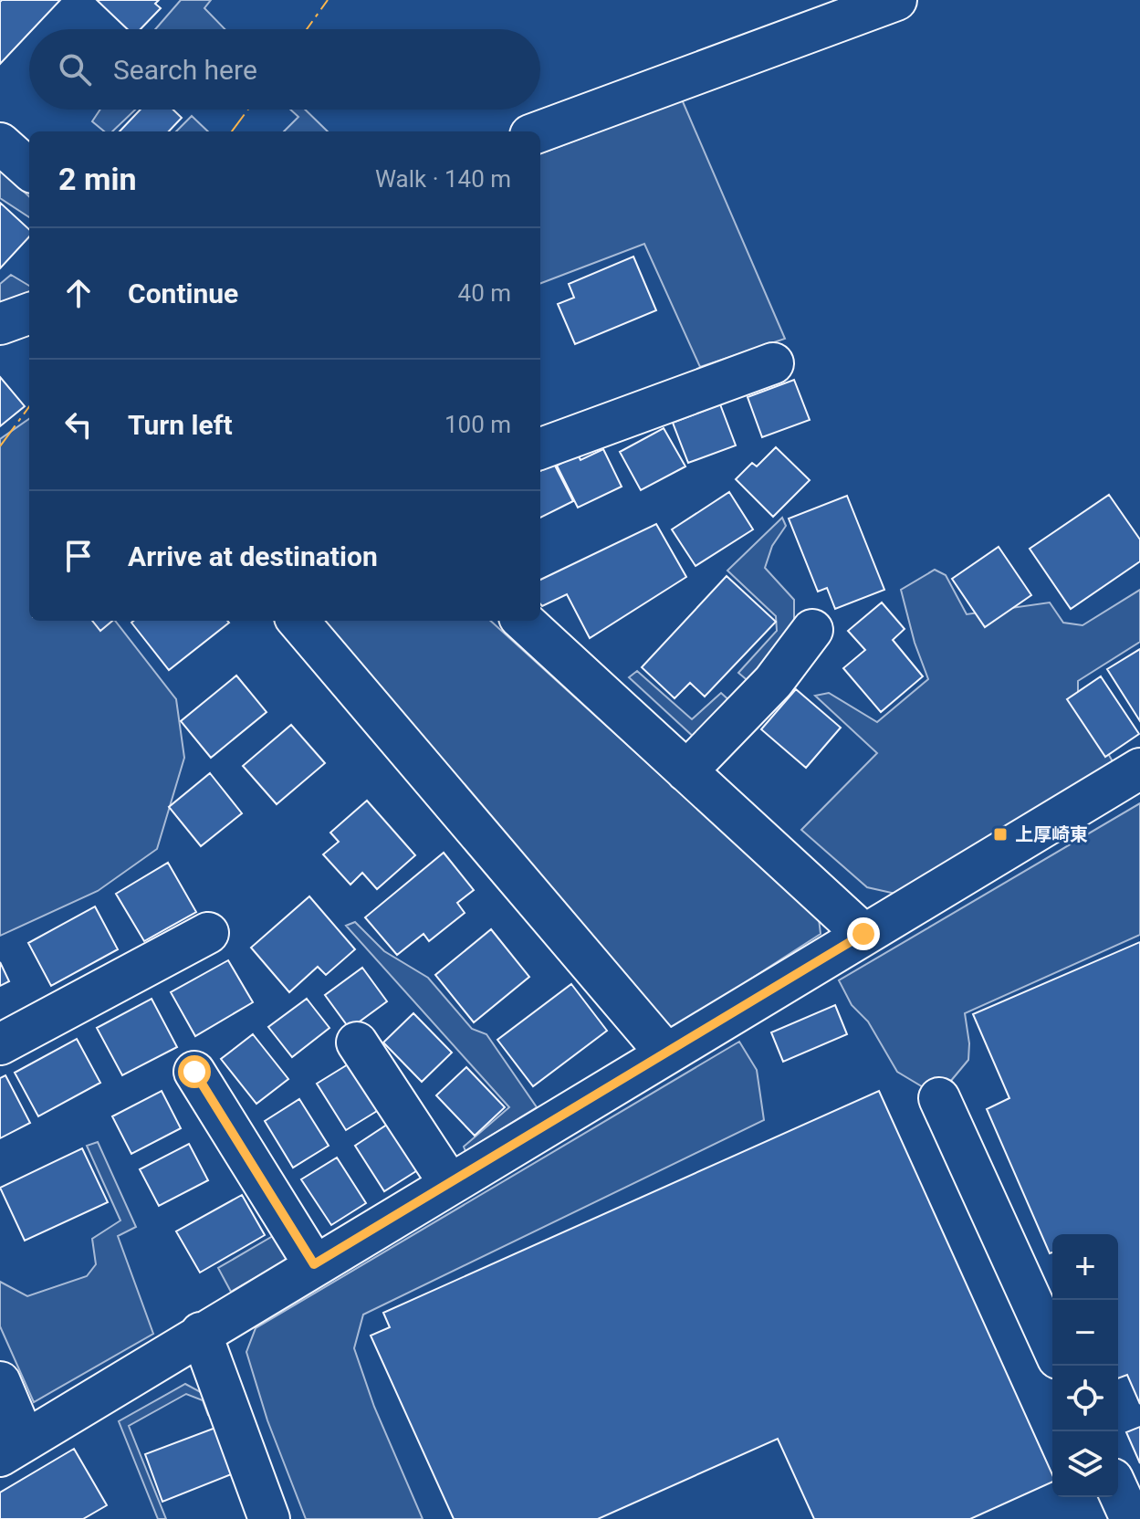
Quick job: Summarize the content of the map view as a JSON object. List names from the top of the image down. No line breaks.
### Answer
{"places":{"transit":["上厚崎東"]},"page":{"search":"Search here","heading":["2 min","Walk · 140 m"],"list":[["Continue","40 m"],["Turn left","100 m"],"Arrive at destination"],"map_buttons":["+","−"]}}
